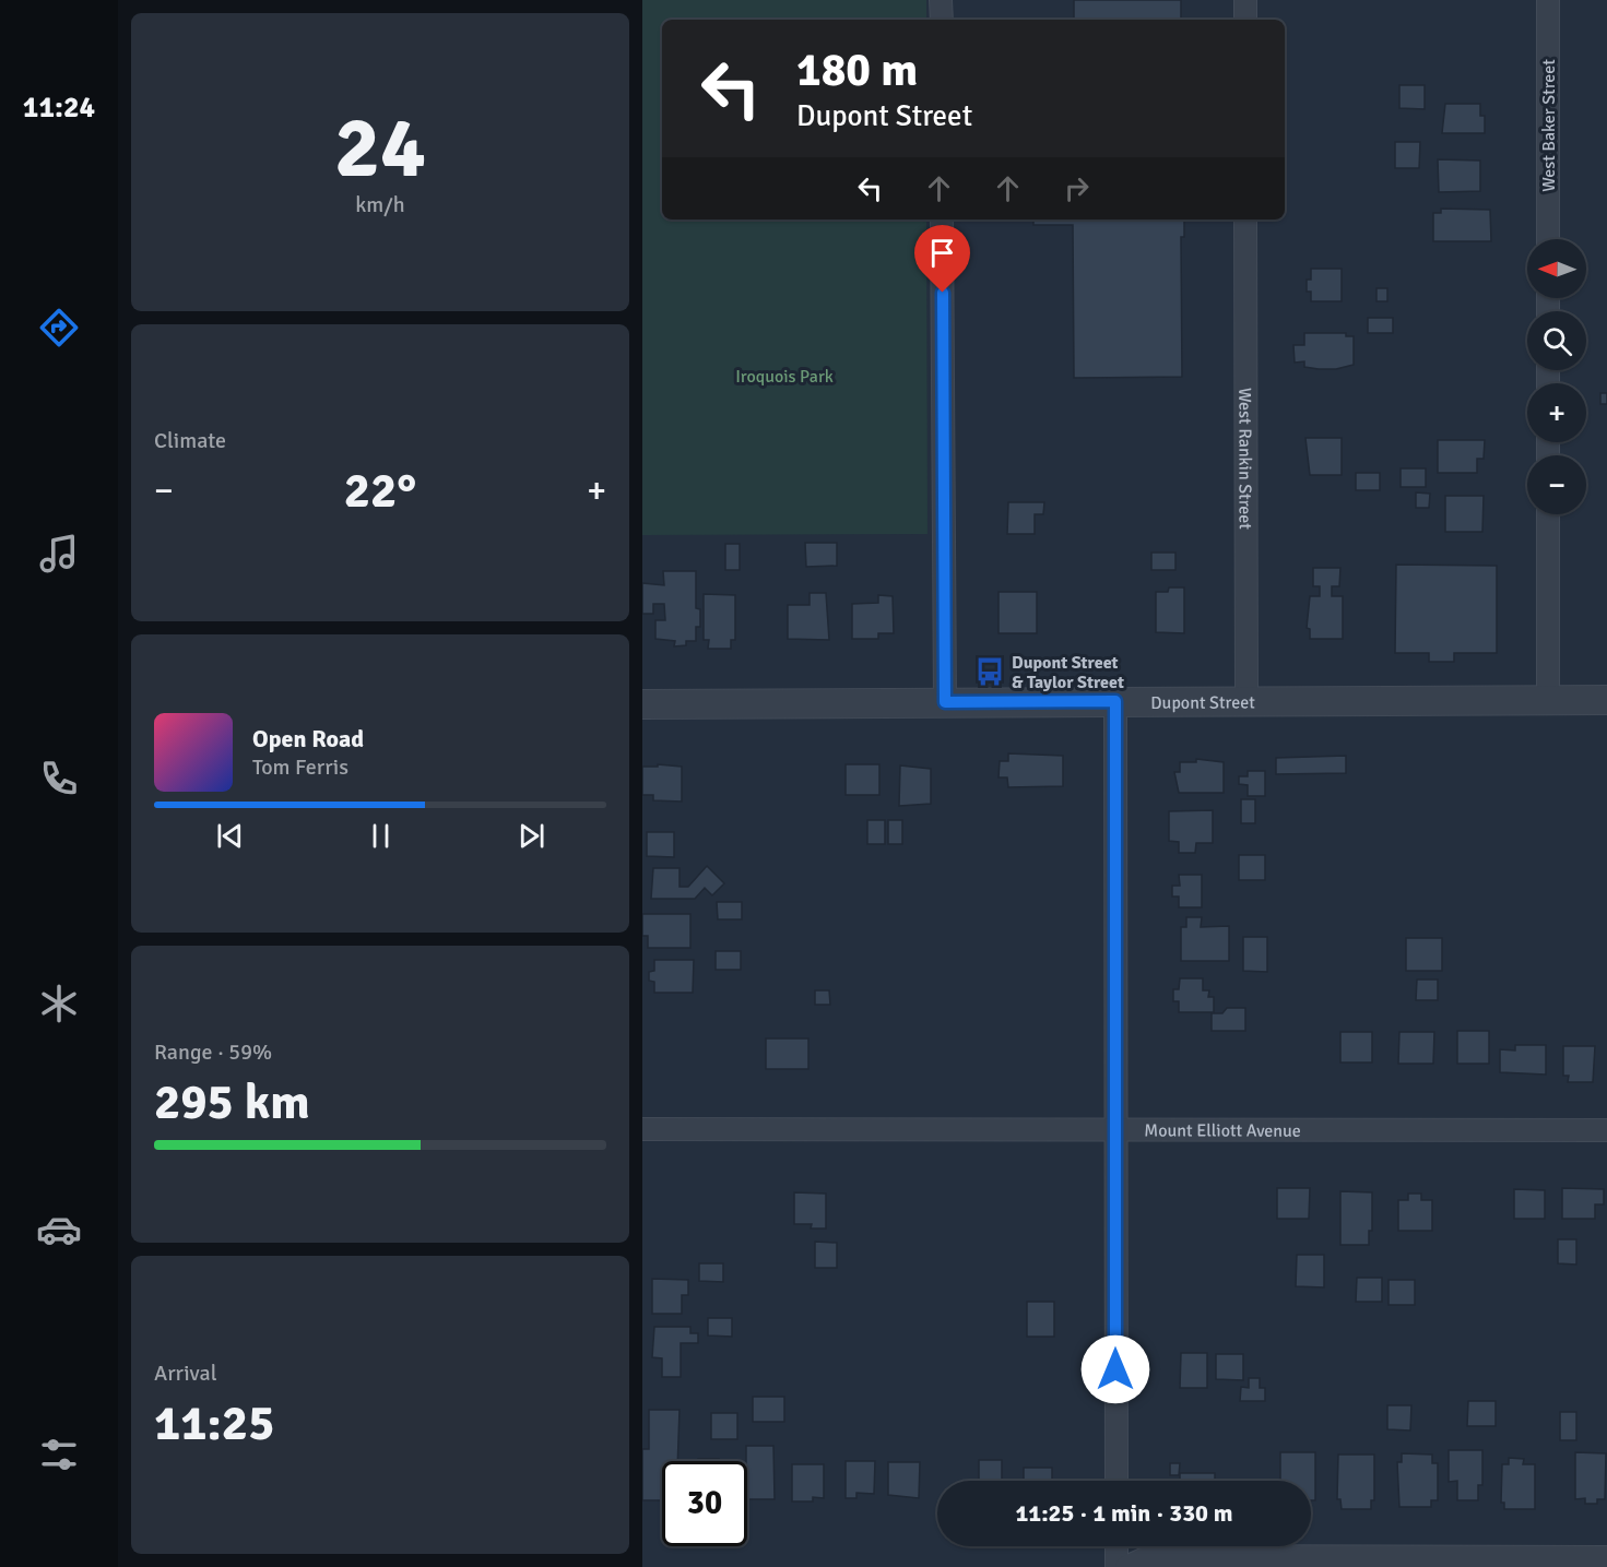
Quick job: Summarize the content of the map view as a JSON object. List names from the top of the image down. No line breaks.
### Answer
{"streets":{"street":["West Baker Street","West Rankin Street","Dupont Street","Mount Elliott Avenue"]},"crossings":[["West Rankin Street","Dupont Street"]],"parks":["Iroquois Park"],"places":{"bus stop":["Dupont Street & Taylor Street"]},"north":"left","page":{"tabs":"11:24","tile":[["24","km/h"],"Climate",["Range · 59%","295 km"],["Arrival","11:25"]],"turn":["180 m","Dupont Street"],"map_buttons":["+","−"],"heat":["−","22°","+"],"song":["Open Road","Tom Ferris"],"limit":"30","trip":"11:25 · 1 min · 330 m"}}
